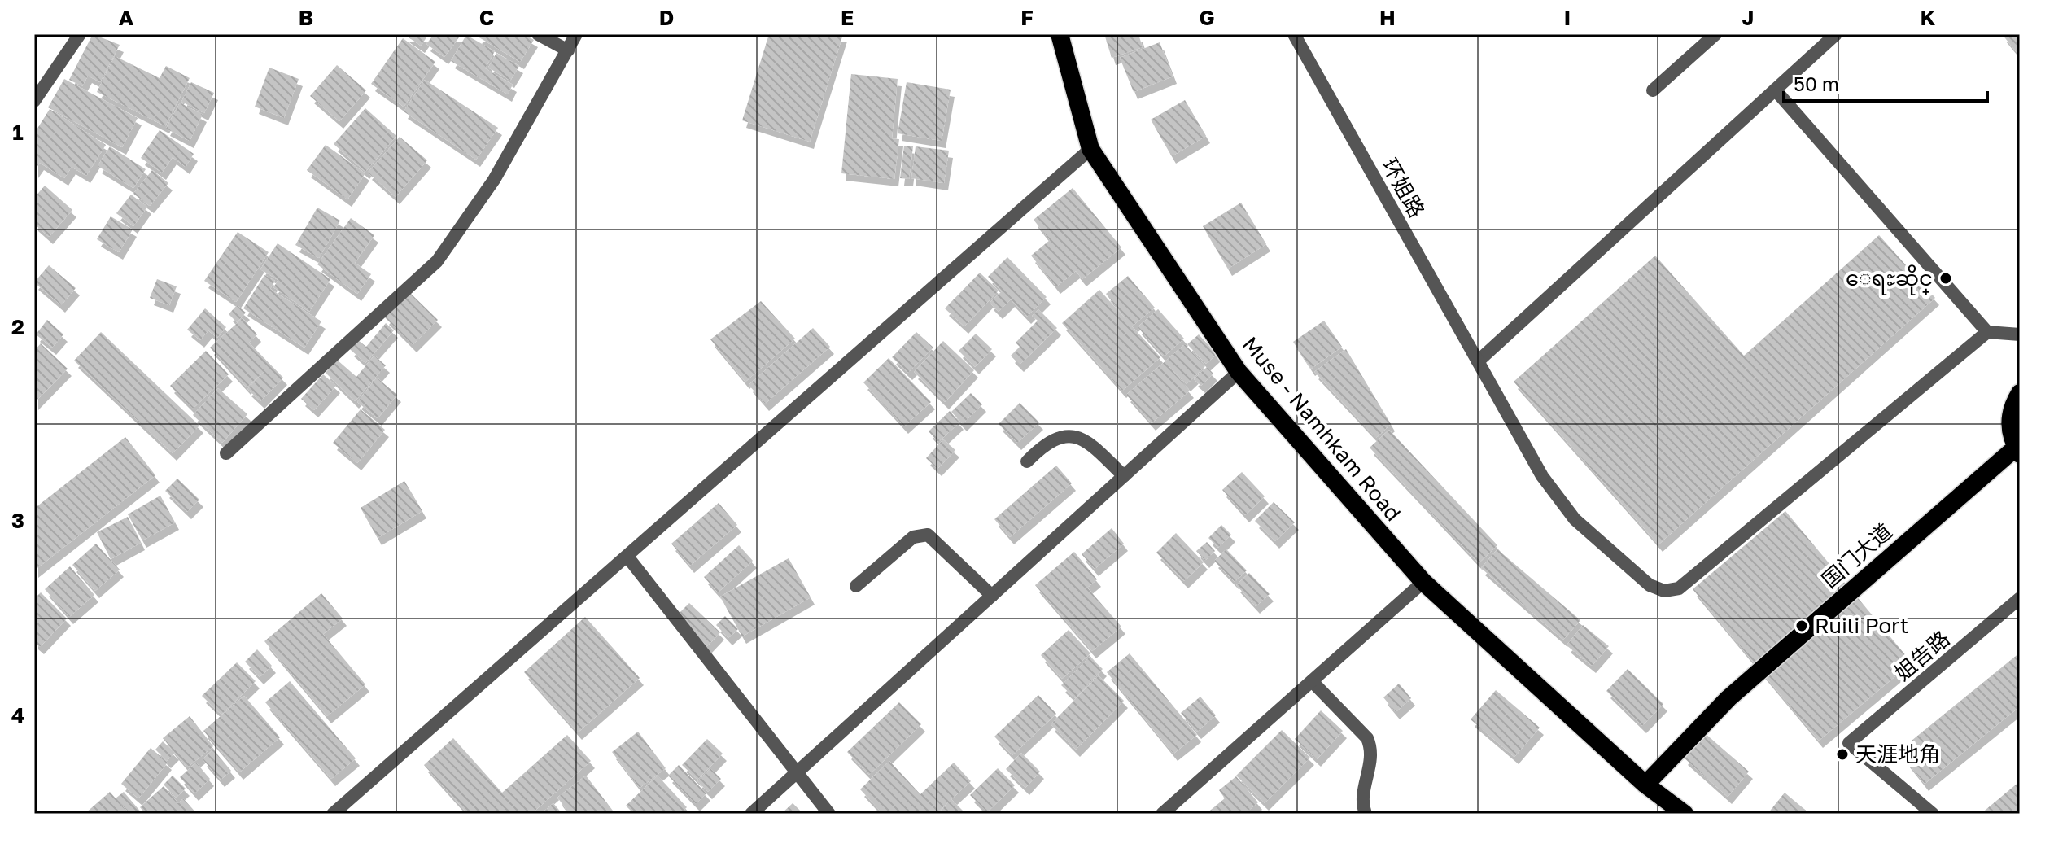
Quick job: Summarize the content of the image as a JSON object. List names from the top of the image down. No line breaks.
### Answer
{"streets":{"highway":["Muse - Namhkam Road","国门大道"],"street":["环姐路","姐告路"]},"crossings":[["Muse - Namhkam Road","国门大道"]],"places":["ေရႊဆိုင္","Ruili Port","天涯地角"],"scale_bar":"50 m","grid":{"columns":["A","B","C","D","E","F","G","H","I","J","K"],"rows":["1","2","3","4"]}}
